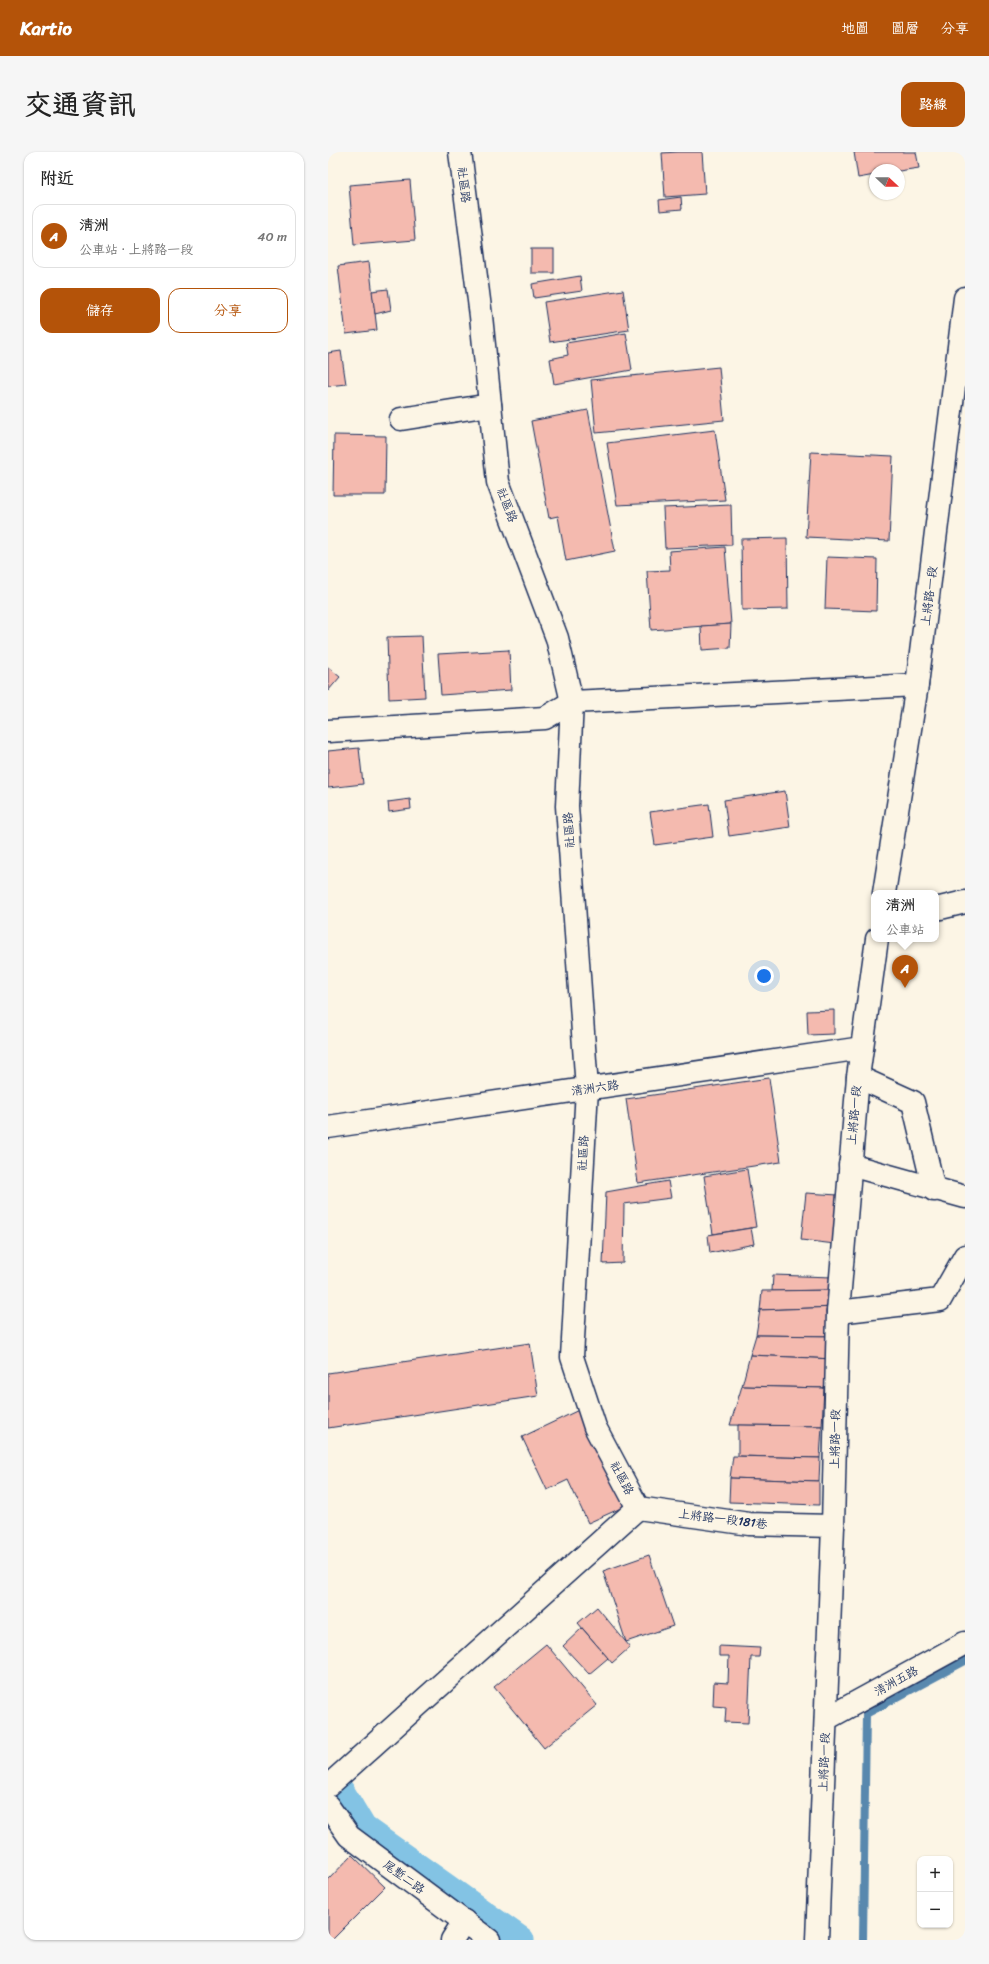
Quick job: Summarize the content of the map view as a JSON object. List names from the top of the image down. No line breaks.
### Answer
{"streets":{"street":["社區路","上將路一段","清洲六路","上將路一段181巷","清洲五路","尾塹二路"]},"crossings":[["社區路","清洲六路"],["社區路","上將路一段181巷"],["上將路一段","清洲六路"],["上將路一段","上將路一段181巷"],["上將路一段","清洲五路"]],"north":"right","page":{"header":"Kartio","nav":["地圖","圖層","分享"],"title":"交通資訊","buttons":["路線",["儲存","分享"]],"heading":"附近","list":[{"mark":"A","name":"清洲","note":"公車站 · 上將路一段","value":"40 m"}],"popup":["清洲","公車站"],"pins":"A","map_buttons":["+","−"]}}
